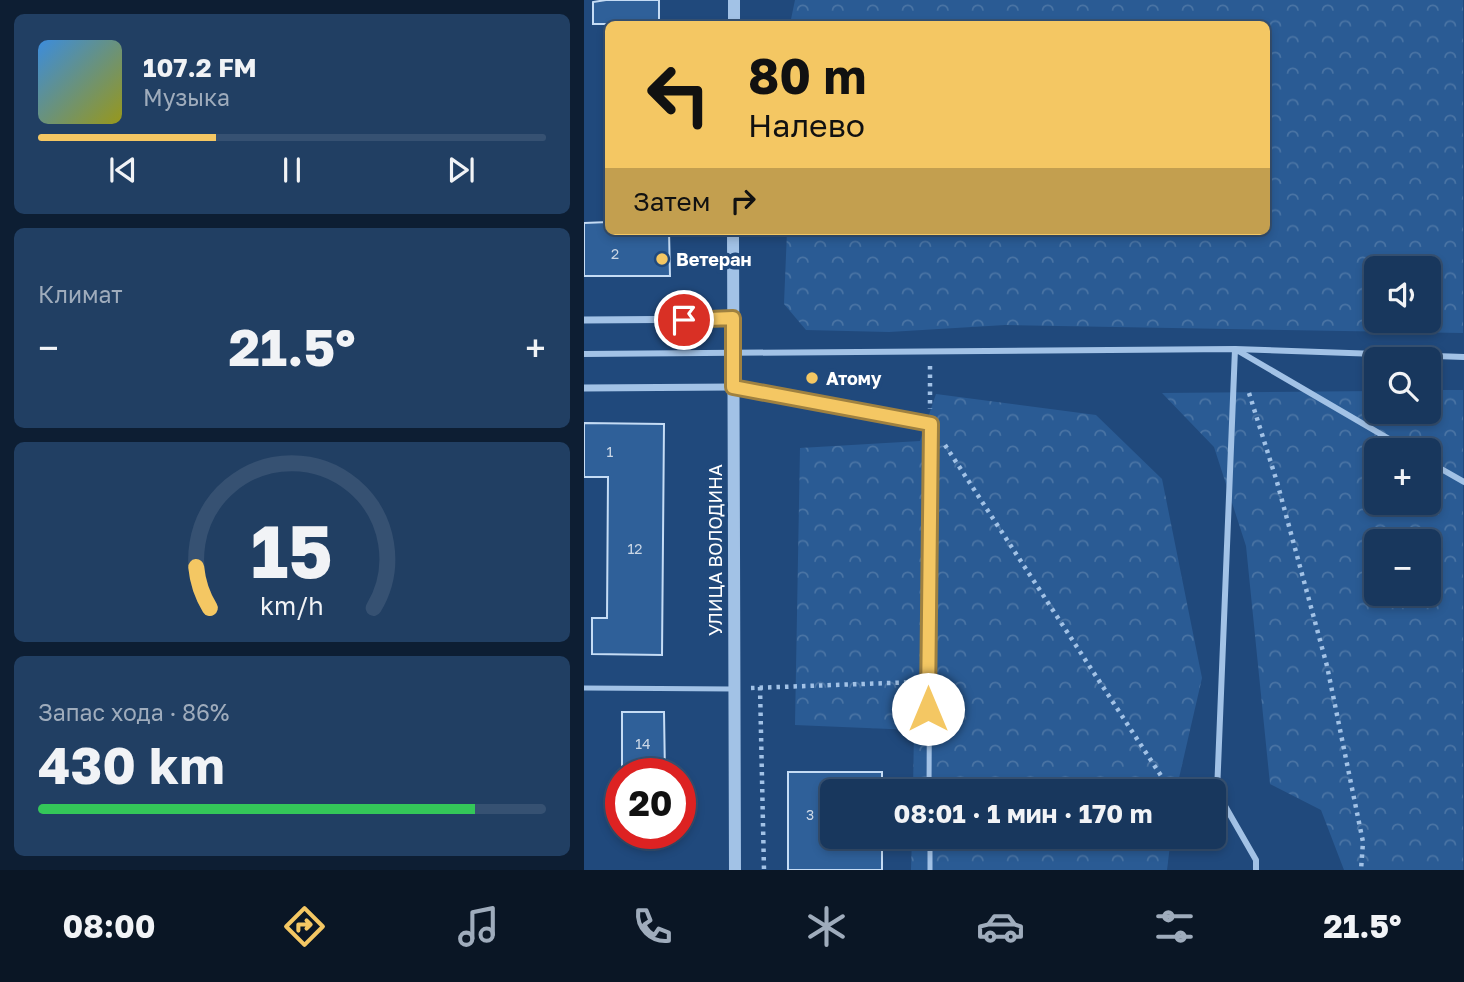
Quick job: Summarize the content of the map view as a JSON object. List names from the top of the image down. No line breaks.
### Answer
{"streets":{"street":["УЛИЦА ВОЛОДИНА"]},"places":["Ветеран","Атому"],"house_numbers":["2","1","12","14","3"],"page":{"turn":["80 m","Налево"],"song":["107.2 FM","Музыка"],"then":"Затем","tile":["Климат",["Запас хода · 86%","430 km"]],"map_buttons":["+","−"],"heat":["−","21.5°","+"],"limit":"20","trip":"08:01 · 1 мин · 170 m","tabs":["08:00","21.5°"],"gauge":["15","km/h"]}}
